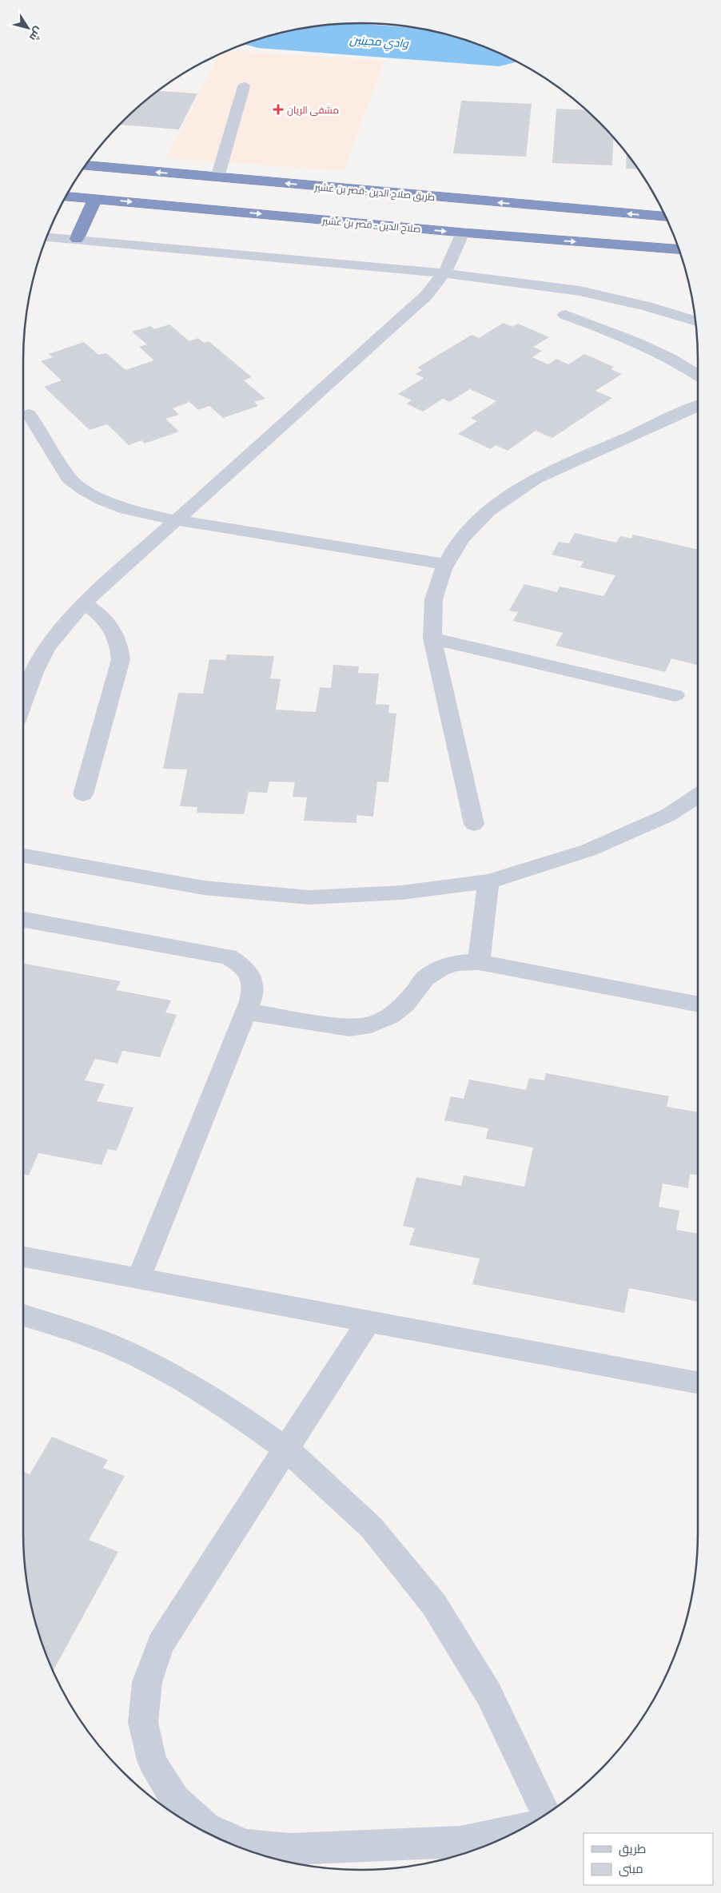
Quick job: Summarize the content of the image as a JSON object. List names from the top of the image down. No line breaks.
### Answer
{"streets":{"highway":["طريق صلاح الدين -قصر بن غشير","صلاح الدين - قصر بن غشير"]},"one_way":["طريق صلاح الدين -قصر بن غشير","صلاح الدين - قصر بن غشير"],"water":["وادي مجينين"],"places":{"health":["مشفى الريان"]},"legend":["طريق","مبنى"],"north":"bottom right"}
